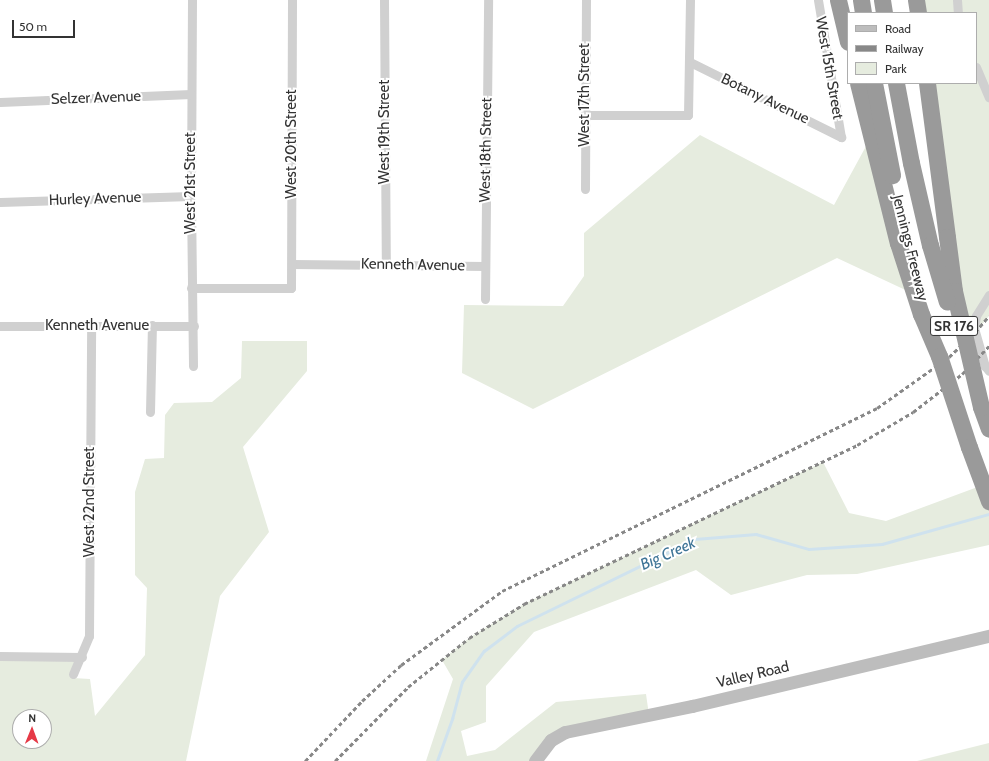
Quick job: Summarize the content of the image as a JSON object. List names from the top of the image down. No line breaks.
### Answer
{"streets":{"highway":["Jennings Freeway","SR 176"],"street":["West 15th Street","West 17th Street","Selzer Avenue","Botany Avenue","West 19th Street","West 20th Street","West 18th Street","West 21st Street","Hurley Avenue","Kenneth Avenue","West 22nd Street","Valley Road"]},"crossings":[["West 15th Street","Botany Avenue"],["Selzer Avenue","West 21st Street"],["West 19th Street","Kenneth Avenue"],["West 20th Street","West 21st Street"],["West 20th Street","Kenneth Avenue"],["West 18th Street","Kenneth Avenue"],["West 21st Street","Hurley Avenue"],["West 21st Street","Kenneth Avenue"],["Jennings Freeway","SR 176"],["Kenneth Avenue","West 22nd Street"]],"water":["Big Creek"],"legend":["Road","Railway","Park"],"scale_bar":"50 m","north":"top"}
